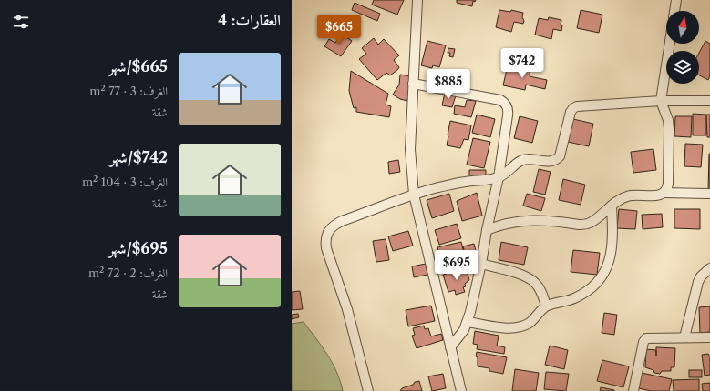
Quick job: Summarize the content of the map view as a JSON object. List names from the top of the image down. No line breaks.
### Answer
{"north":"top","page":{"heading":"العقارات: 4","price":["$665","$742","$885","$695"],"list":[{"name":"$665/شهر","note":"الغرف: 3 · 77 m² · شقة"},{"name":"$742/شهر","note":"الغرف: 3 · 104 m² · شقة"},{"name":"$695/شهر","note":"الغرف: 2 · 72 m² · شقة"}]}}
